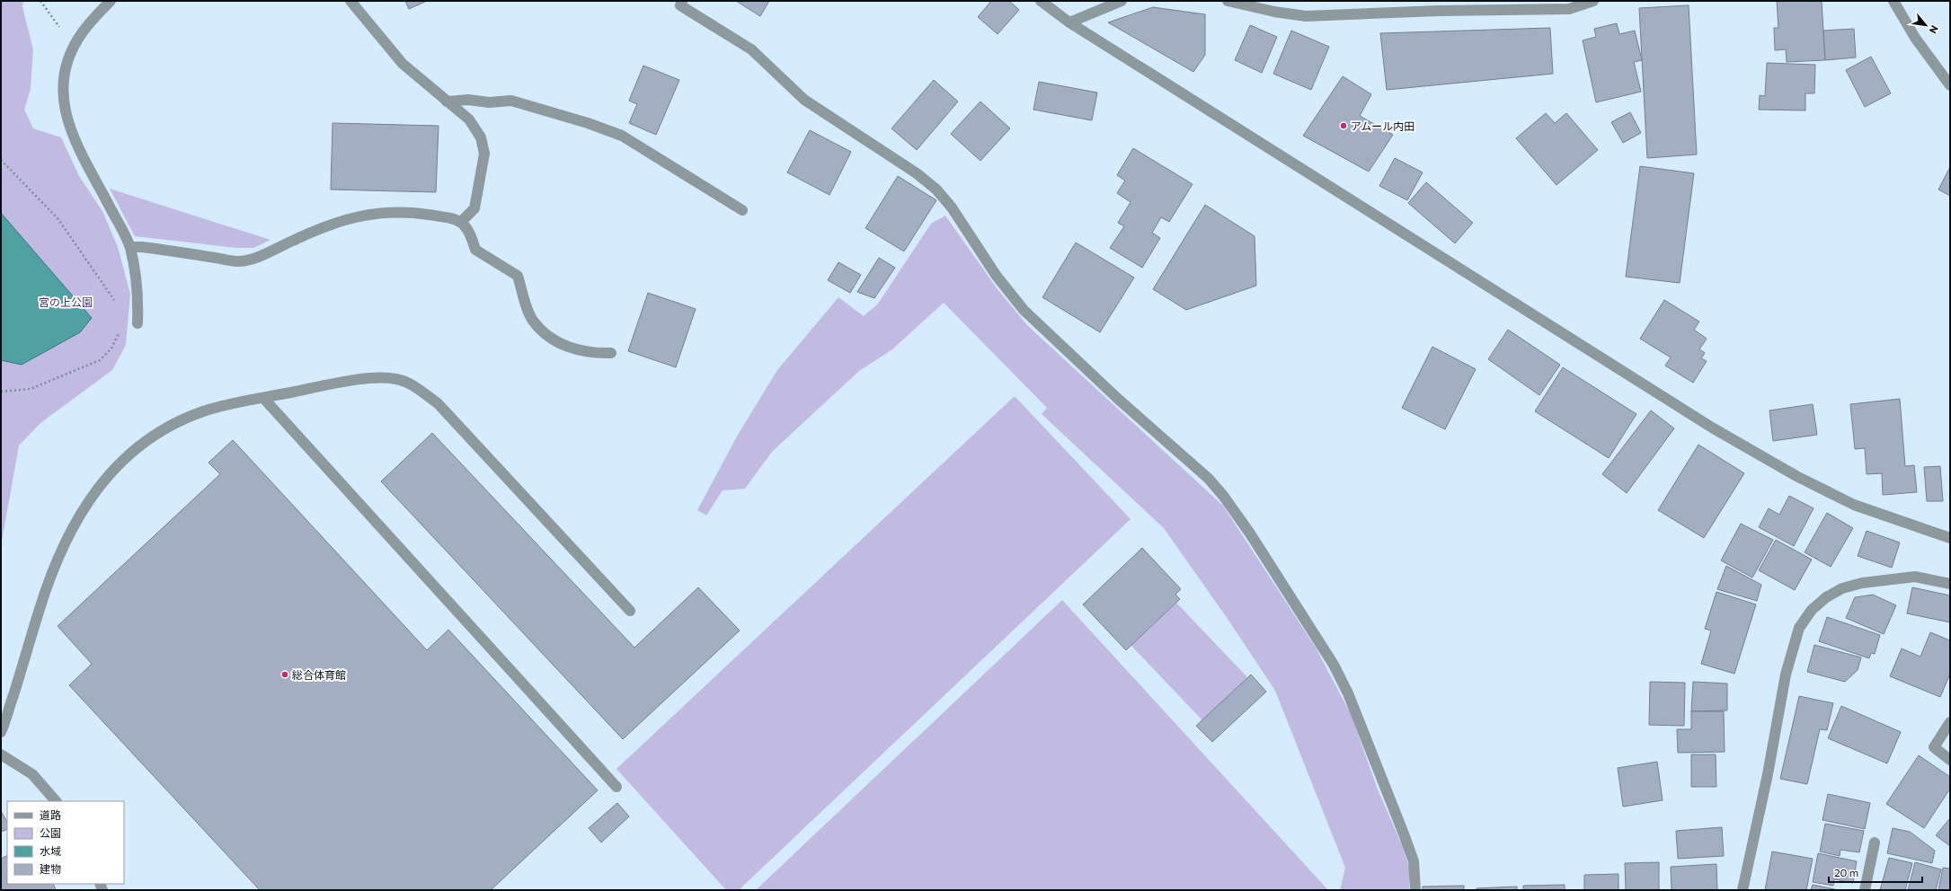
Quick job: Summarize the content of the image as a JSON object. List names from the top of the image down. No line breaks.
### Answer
{"parks":["宮の上公園"],"places":["アムール内田","総合体育館"],"legend":["道路","公園","水域","建物"],"scale_bar":"20 m","north":"bottom right"}
